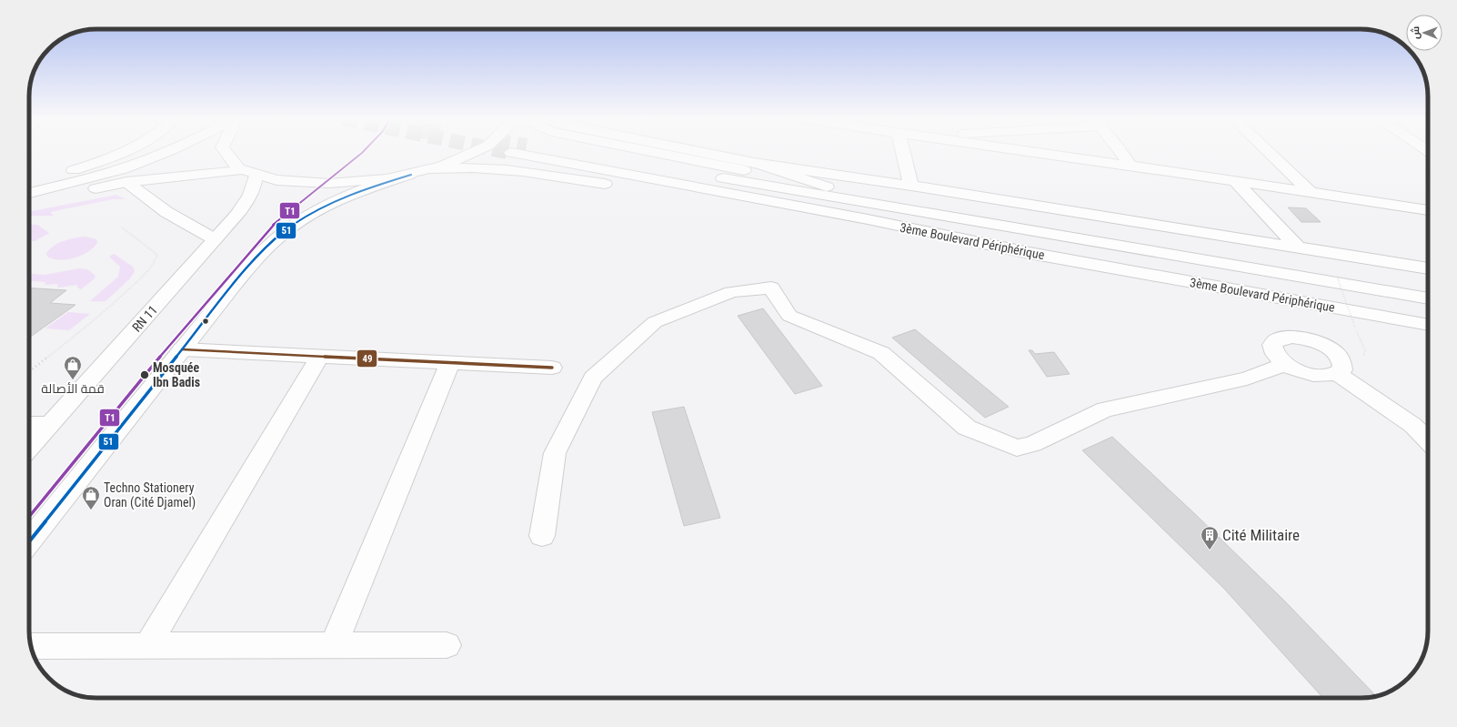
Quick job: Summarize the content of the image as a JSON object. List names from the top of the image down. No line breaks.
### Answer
{"streets":{"main road":["3ème Boulevard Périphérique","RN 11"]},"places":{"other":["Mosquée Ibn Badis"],"shop":["قمة الأصالة","Techno Stationery Oran (Cité Djamel)"],"building":["Cité Militaire"]},"lines":["transit line T1","transit line 51","transit line 49"],"north":"left"}
